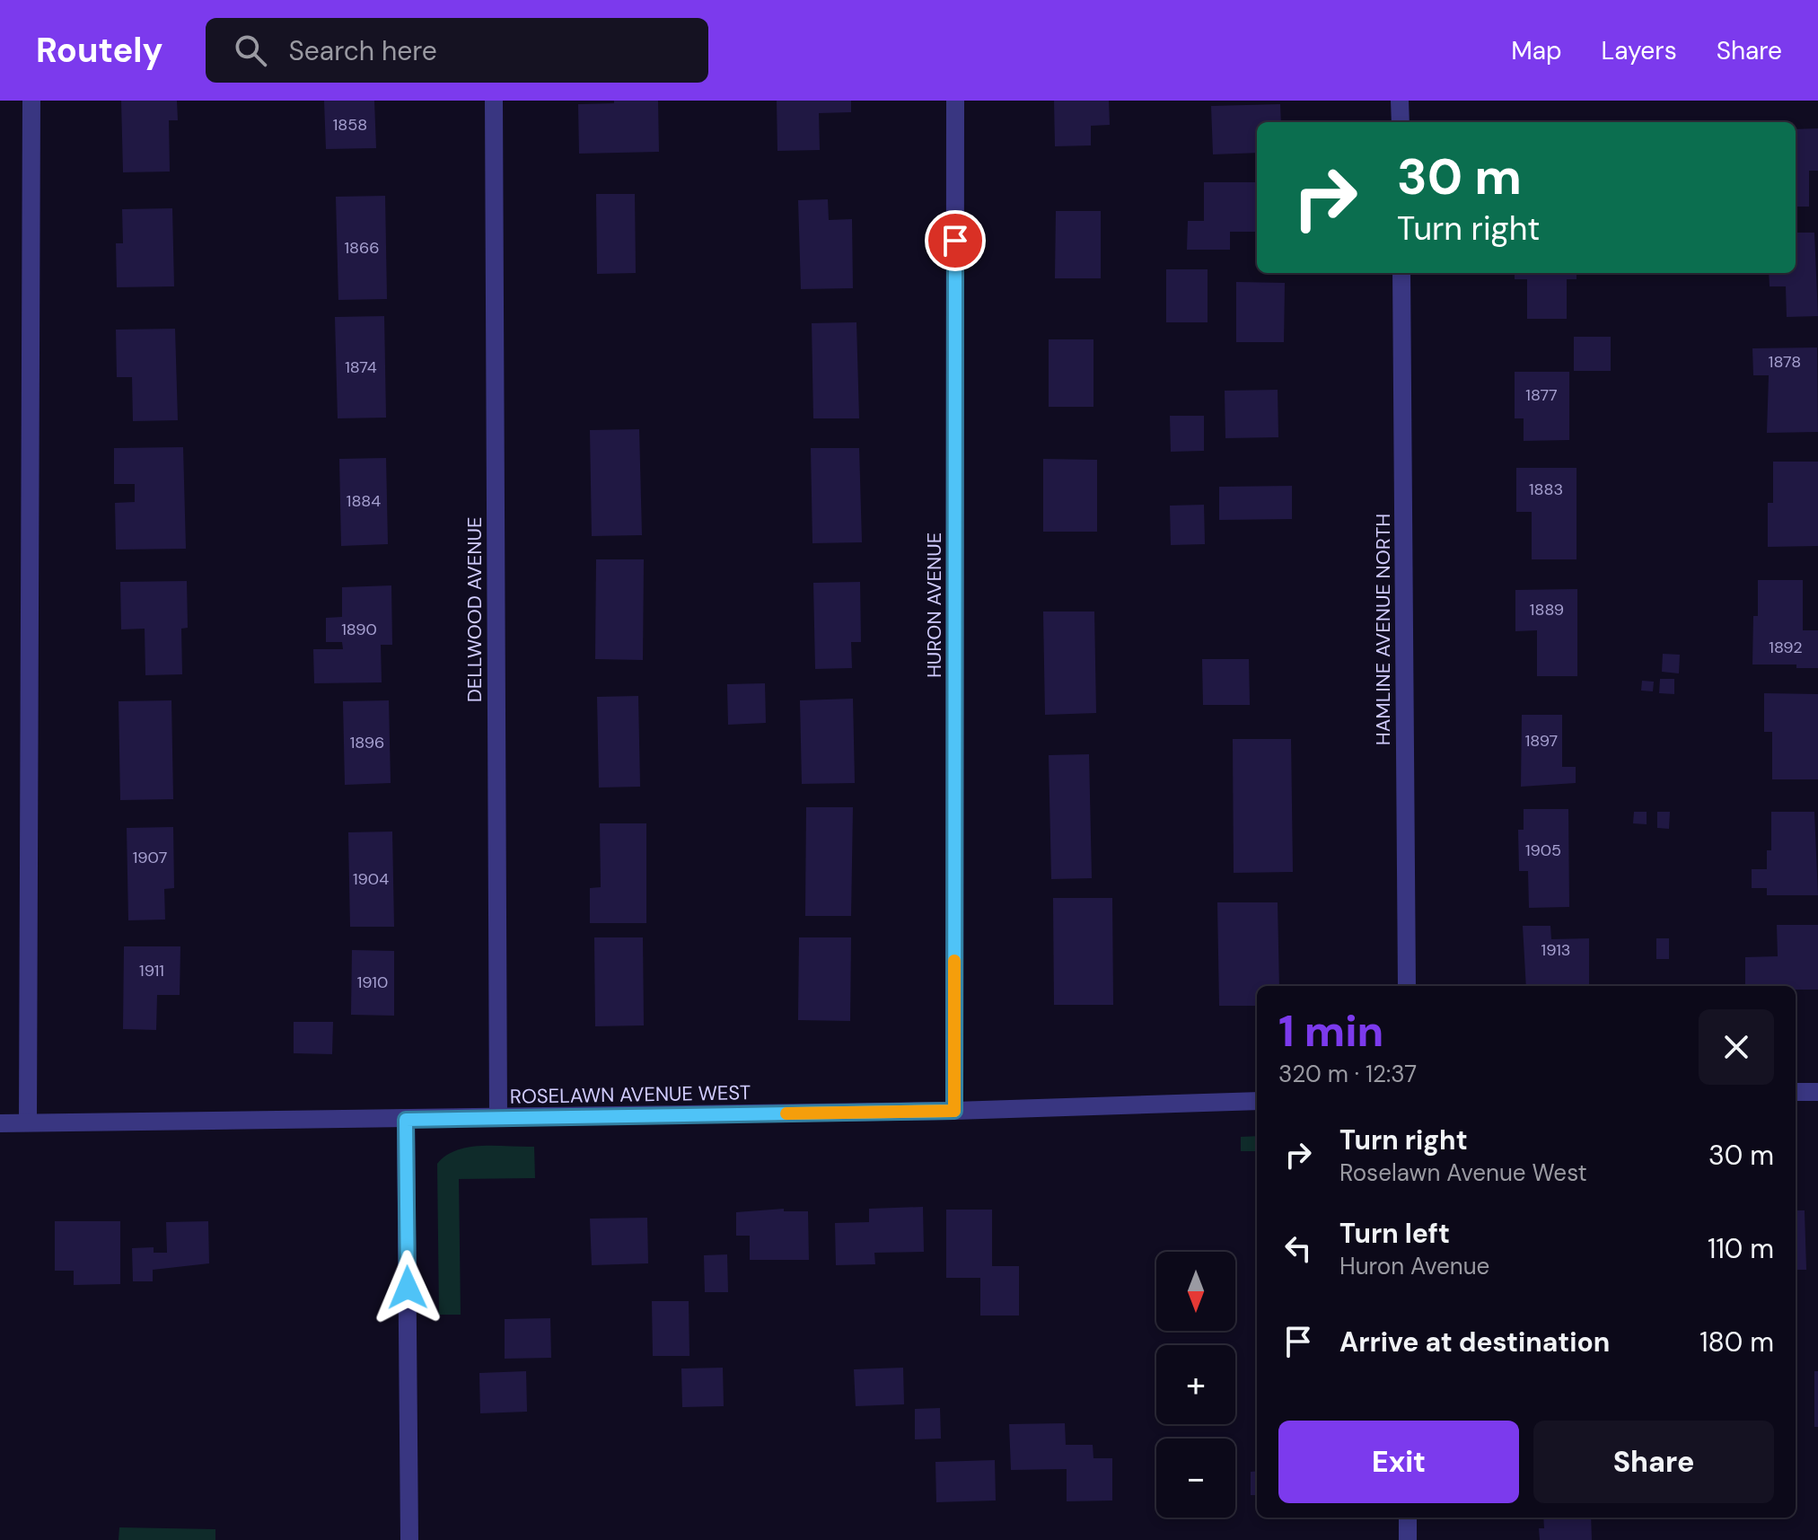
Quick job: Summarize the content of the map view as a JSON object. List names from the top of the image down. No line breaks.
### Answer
{"streets":{"street":["HURON AVENUE","DELLWOOD AVENUE","HAMLINE AVENUE NORTH","ROSELAWN AVENUE WEST"]},"crossings":[["HURON AVENUE","ROSELAWN AVENUE WEST"],["DELLWOOD AVENUE","ROSELAWN AVENUE WEST"]],"house_numbers":["1858","1866","1878","1874","1877","1883","1884","1889","1890","1892","1897","1896","1905","1907","1904","1913","1911","1910"],"north":"bottom","page":{"header":"Routely","search":"Search here","nav":["Map","Layers","Share"],"turn":["30 m","Turn right"],"heading":["1 min","320 m · 12:37"],"list":[{"name":"Turn right","note":"Roselawn Avenue West","value":"30 m"},{"name":"Turn left","note":"Huron Avenue","value":"110 m"},{"name":"Arrive at destination","value":"180 m"}],"map_buttons":["+","−"],"buttons":["Exit","Share"]}}
